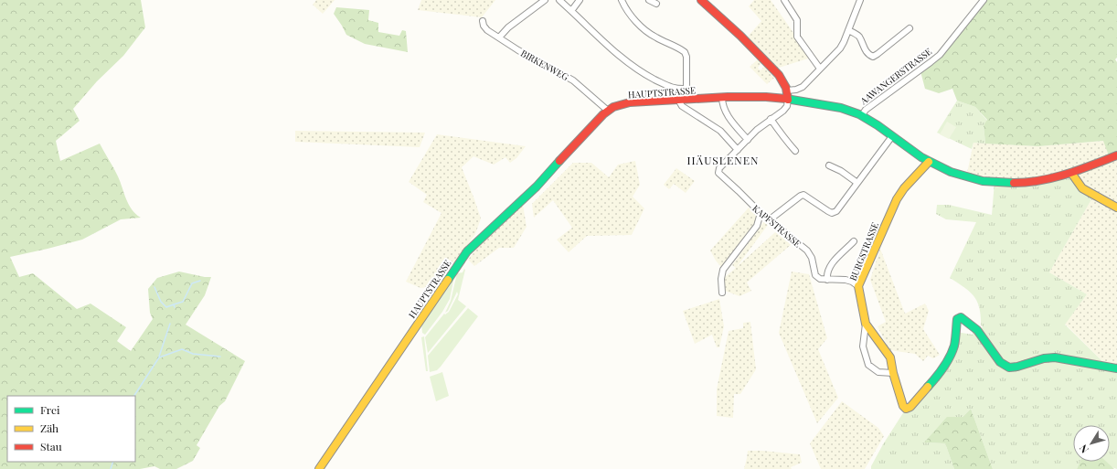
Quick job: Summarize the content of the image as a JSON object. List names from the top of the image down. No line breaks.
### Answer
{"streets":{"street":["BIRKENWEG","AAWANGERSTRASSE","HAUPTSTRASSE","KAPFSTRASSE","BURGSTRASSE"]},"crossings":[["BIRKENWEG","HAUPTSTRASSE"],["AAWANGERSTRASSE","HAUPTSTRASSE"],["HAUPTSTRASSE","BURGSTRASSE"]],"districts":["HÄUSLENEN"],"legend":["Frei","Zäh","Stau"],"north":"bottom left"}
